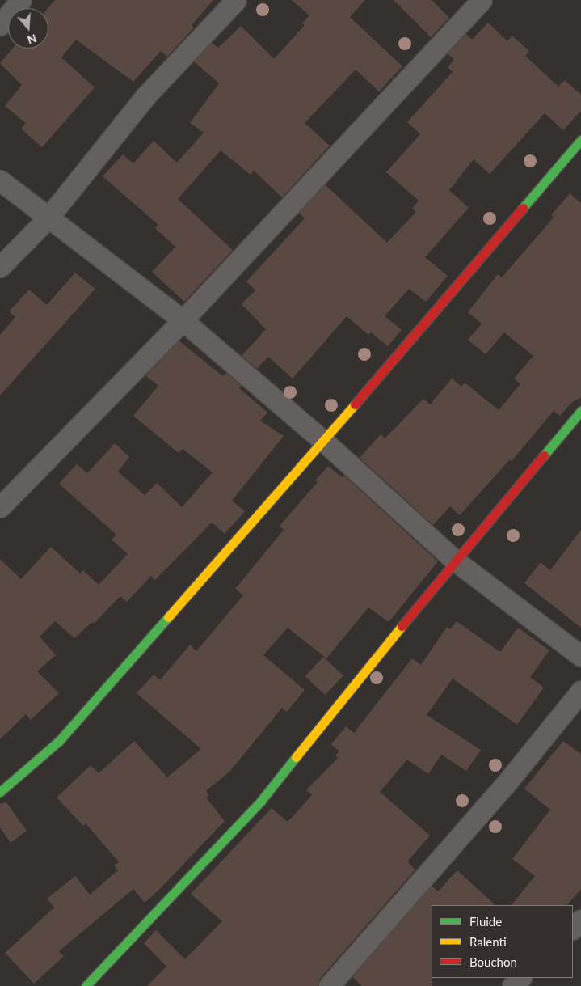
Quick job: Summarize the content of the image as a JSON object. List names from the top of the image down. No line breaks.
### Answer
{"legend":["Fluide","Ralenti","Bouchon"],"north":"bottom"}
